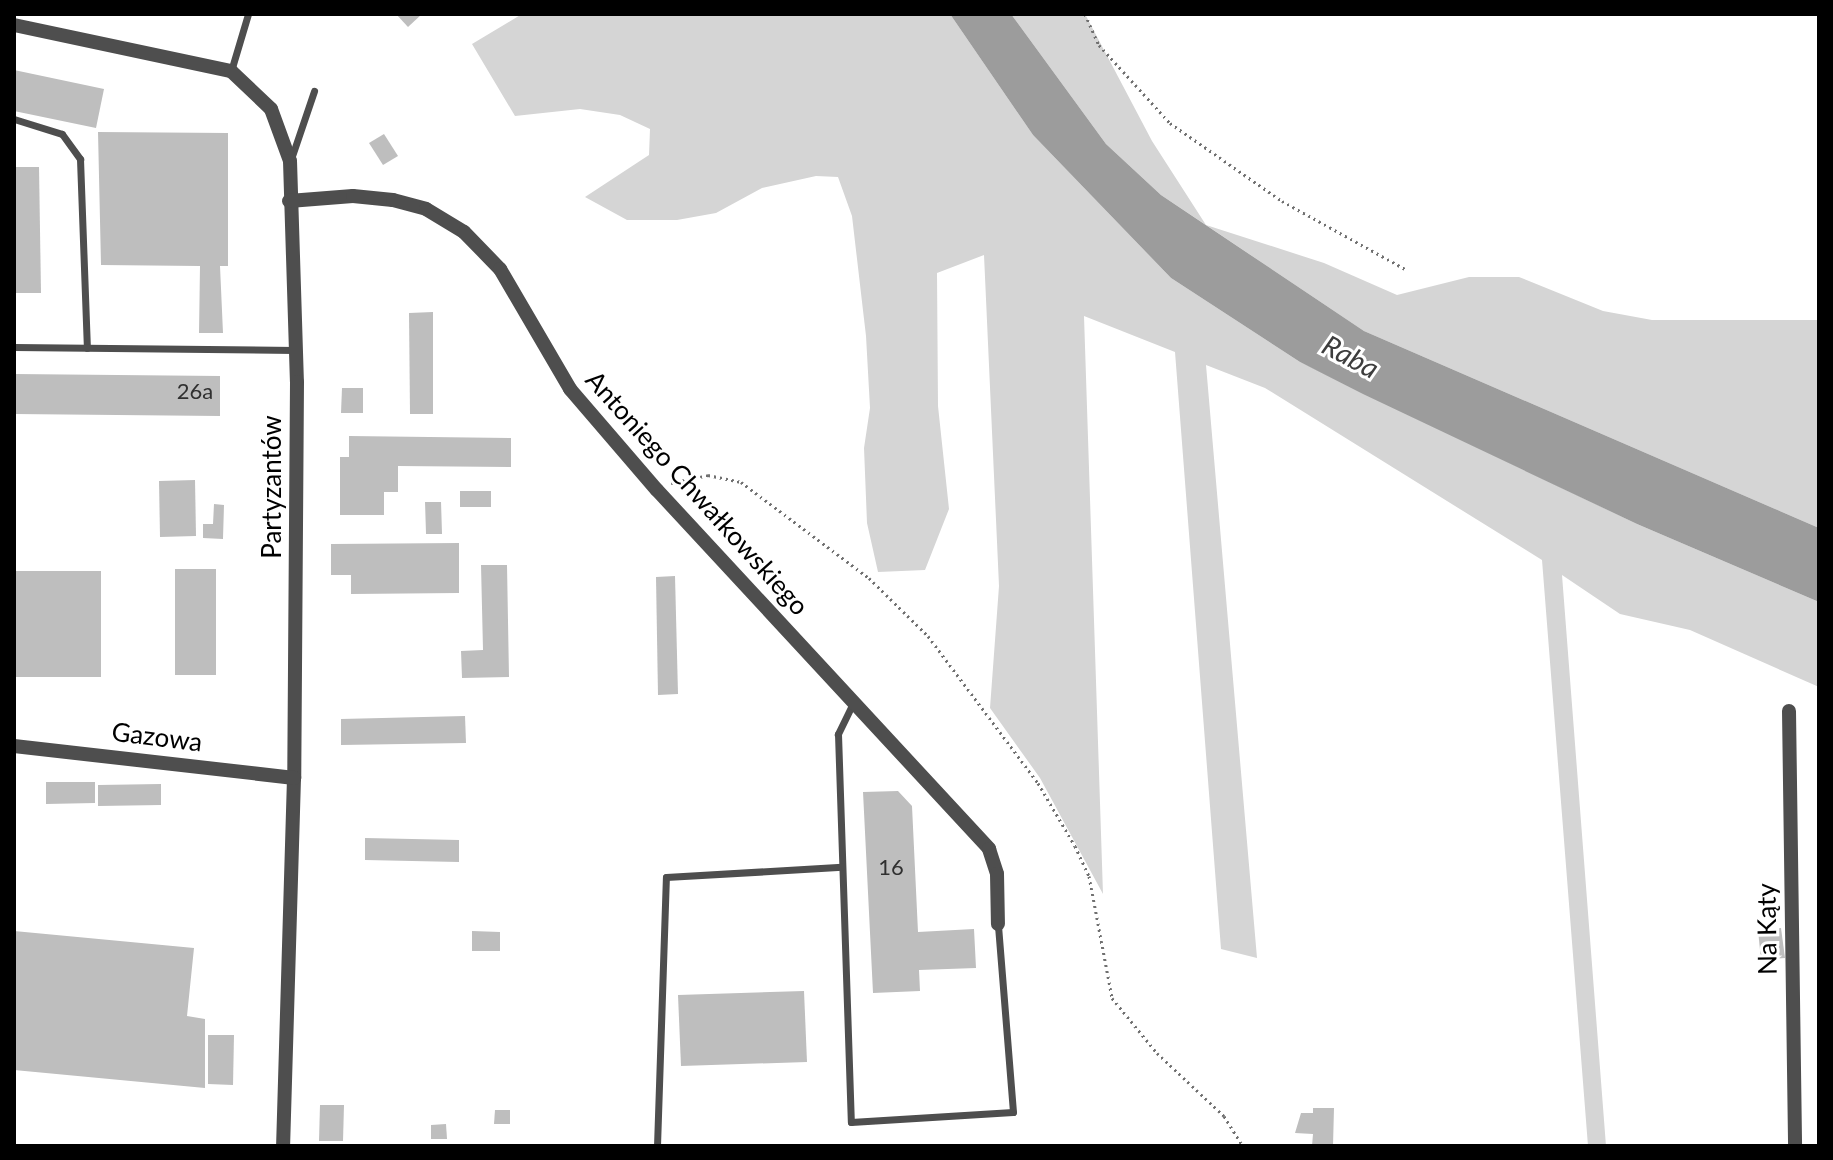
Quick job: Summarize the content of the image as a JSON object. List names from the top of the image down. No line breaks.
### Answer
{"streets":{"street":["Partyzantów","Antoniego Chwałkowskiego","Gazowa","Na Kąty"]},"crossings":[["Partyzantów","Antoniego Chwałkowskiego"],["Partyzantów","Gazowa"]],"water":["Raba"],"house_numbers":["26a","16"]}
